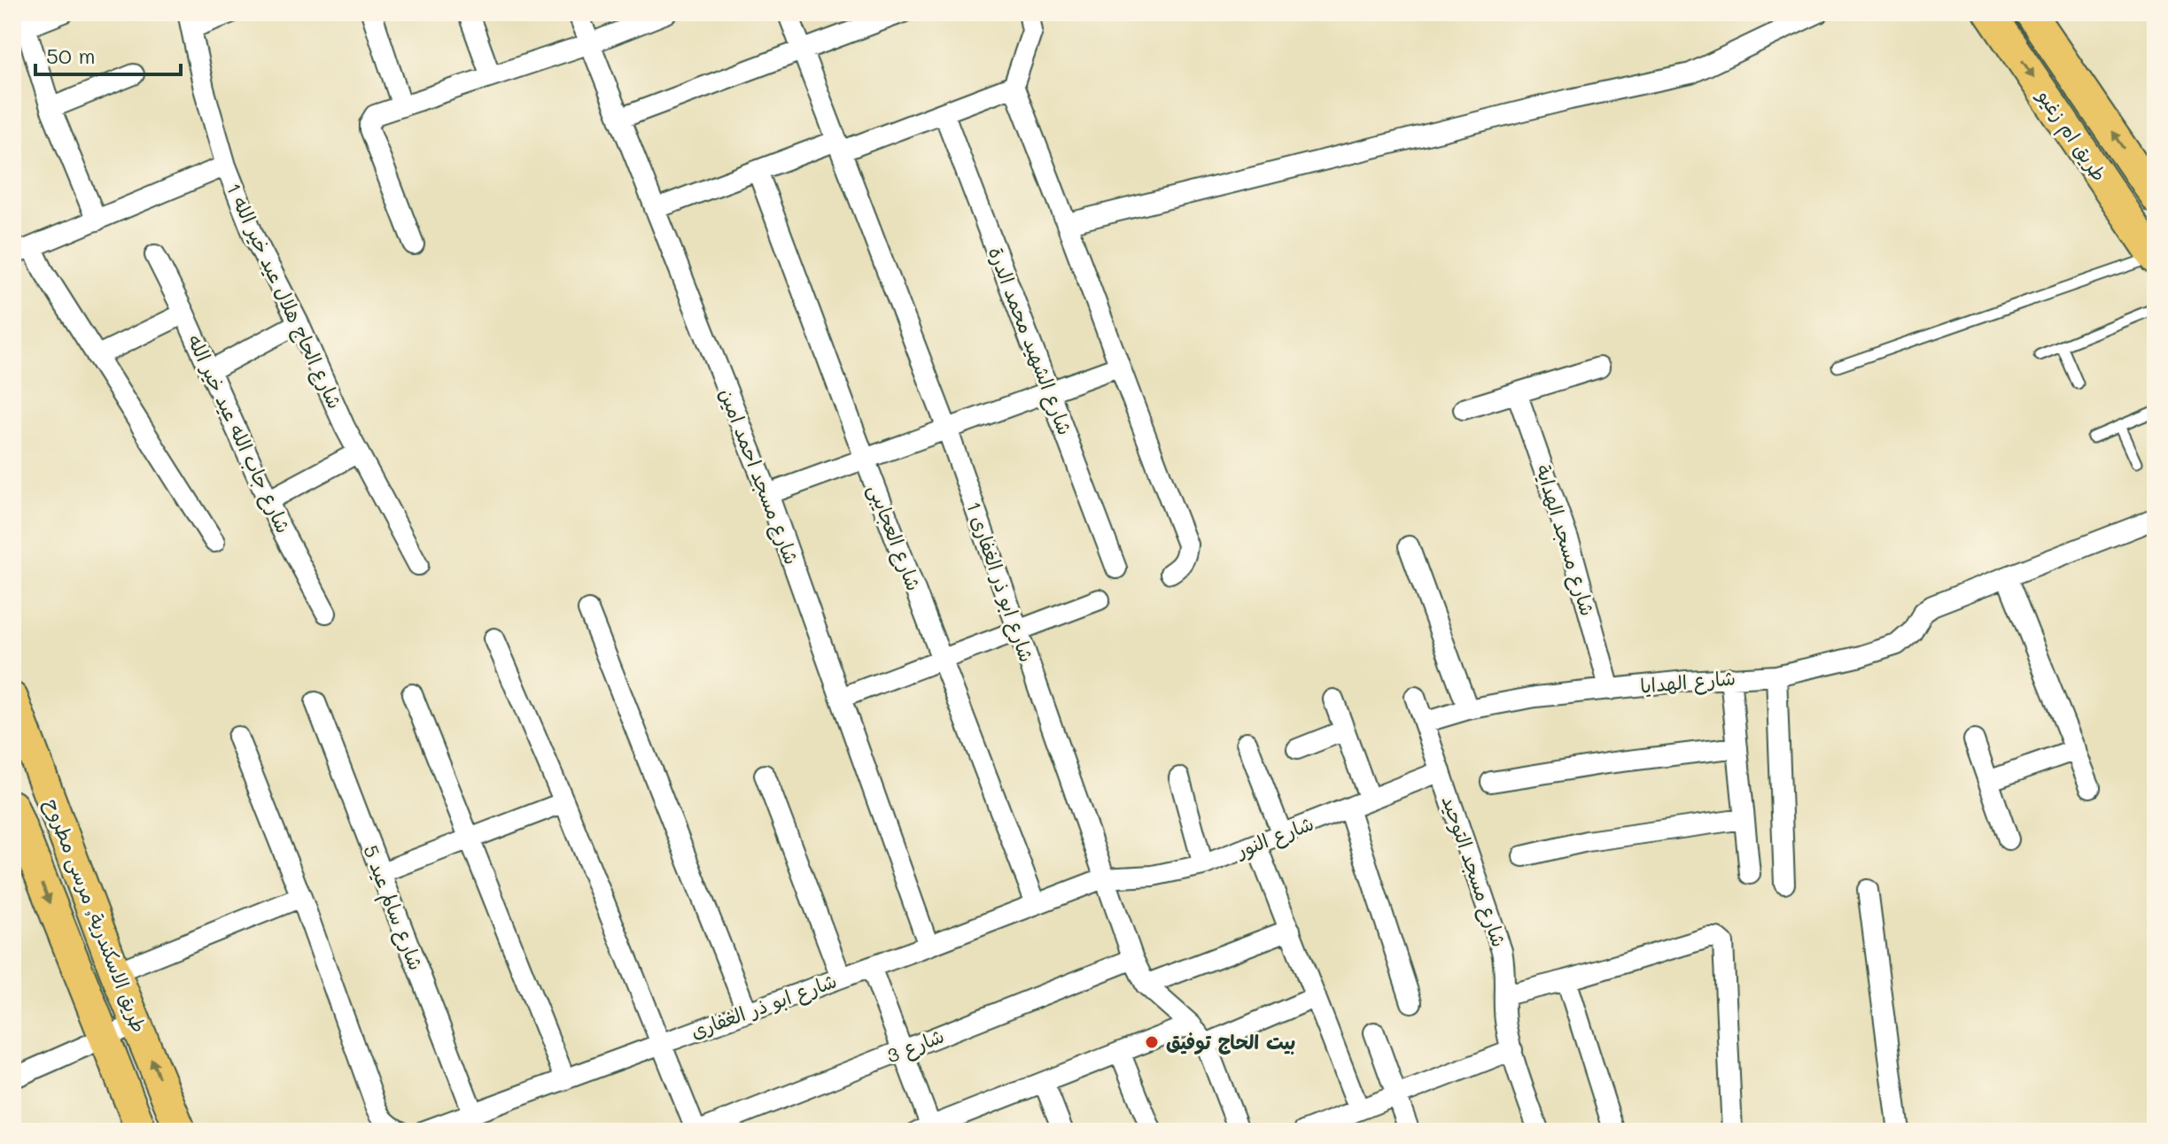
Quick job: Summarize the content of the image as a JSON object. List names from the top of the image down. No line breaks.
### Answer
{"streets":{"main road":["طريق ام زغيو","طريق الاسكندرية, مرسى مطروح"],"street":["شارع الحاج هلال عيد خير الله 1","شارع الشهيد محمد الدرة","شارع جاب الله عيد خير الله","شارع مسجد احمد امين","شارع العجايبى","شارع مسجد الهداية","شارع ابو ذر الغفارى 1","شارع الهدايا","شارع النور","شارع مسجد التوحيد","شارع سالم عيد 5","شارع ابو ذر الغفارى","شارع 3"]},"crossings":[["شارع مسجد احمد امين","شارع ابو ذر الغفارى"],["شارع العجايبى","شارع ابو ذر الغفارى"],["شارع مسجد الهداية","شارع الهدايا"],["شارع ابو ذر الغفارى 1","شارع النور"],["شارع ابو ذر الغفارى 1","شارع ابو ذر الغفارى"],["شارع ابو ذر الغفارى 1","شارع 3"],["شارع الهدايا","شارع مسجد التوحيد"],["شارع النور","شارع مسجد التوحيد"],["شارع النور","شارع ابو ذر الغفارى"],["شارع سالم عيد 5","شارع ابو ذر الغفارى"]],"places":["بيت الحاج توفيق"],"scale_bar":"50 m"}
